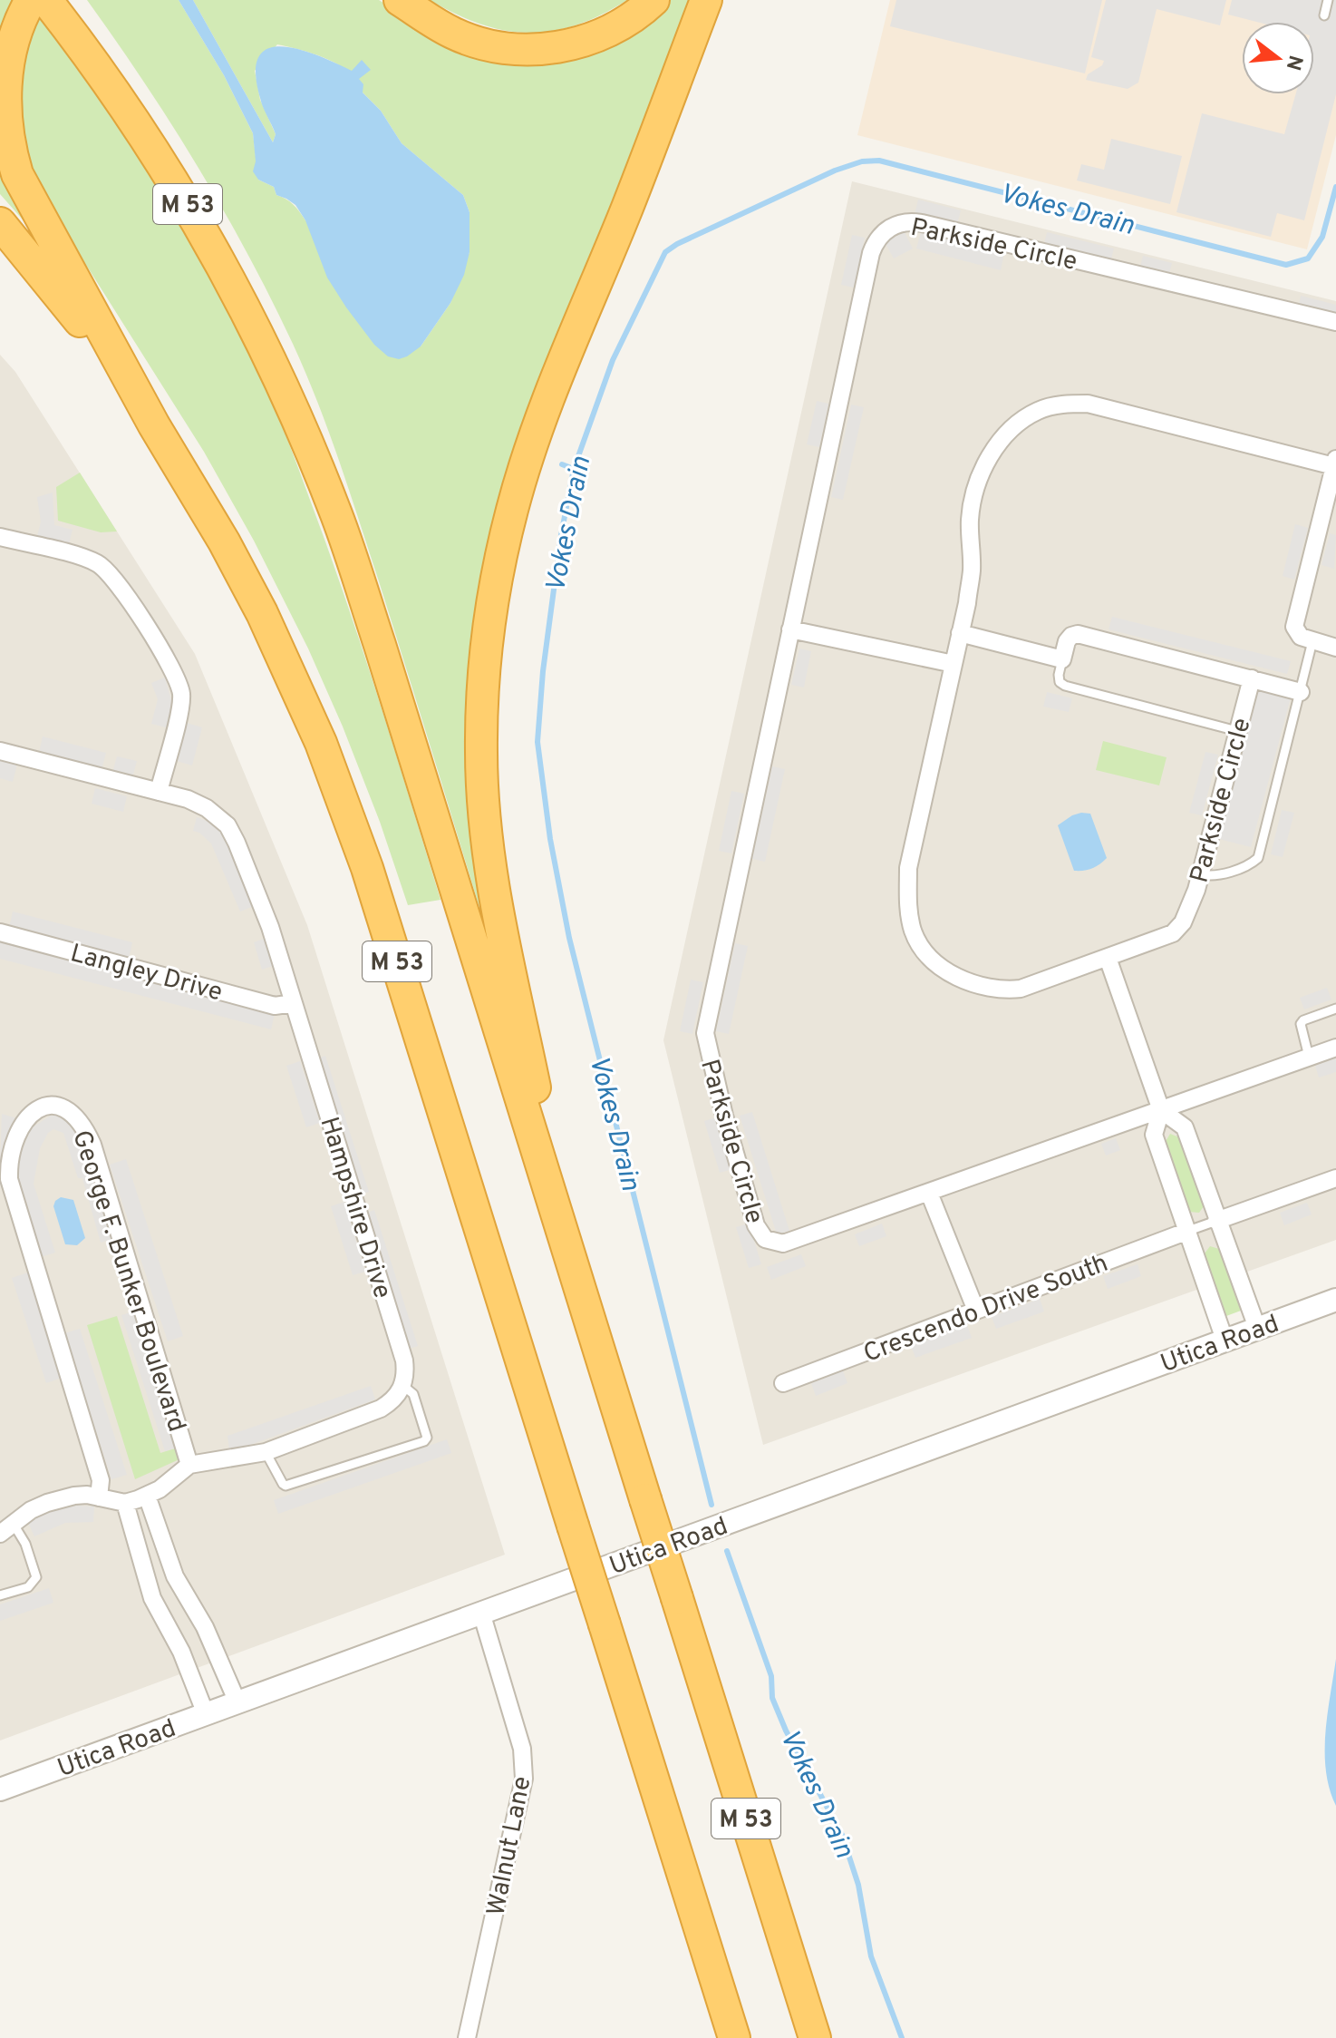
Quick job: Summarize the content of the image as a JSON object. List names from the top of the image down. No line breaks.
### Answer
{"streets":{"highway":["M 53"],"street":["Parkside Circle","Langley Drive","Hampshire Drive","George F. Bunker Boulevard","Crescendo Drive South","Utica Road","Walnut Lane"]},"crossings":[["Langley Drive","Hampshire Drive"],["Utica Road","Walnut Lane"]],"water":["Vokes Drain"],"north":"right"}
